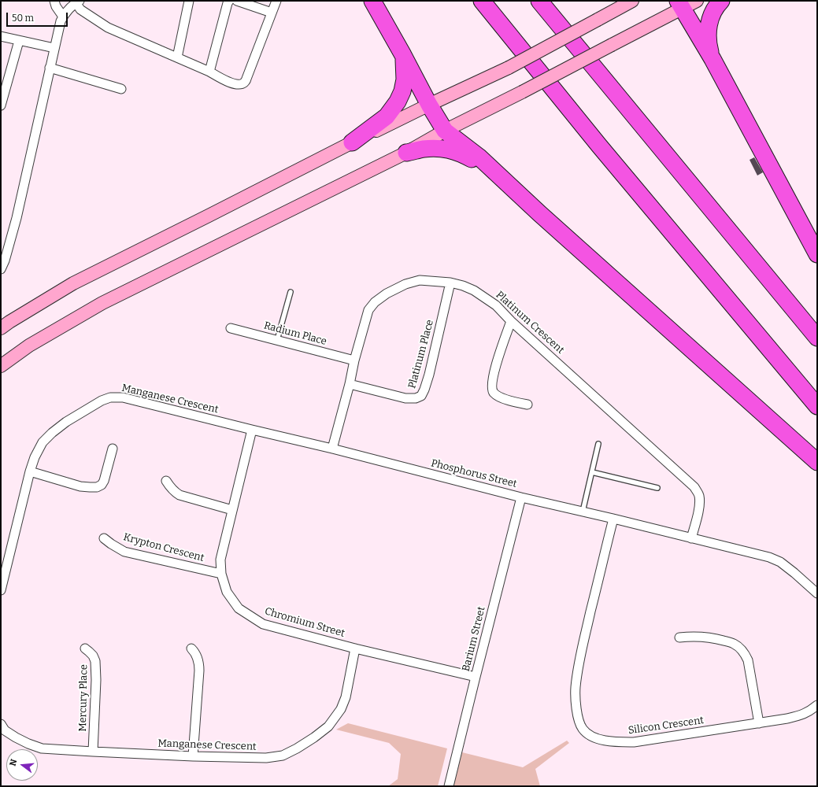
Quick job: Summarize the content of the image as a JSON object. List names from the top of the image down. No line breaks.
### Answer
{"streets":{"street":["Platinum Crescent","Radium Place","Platinum Place","Manganese Crescent","Phosphorus Street","Krypton Crescent","Chromium Street","Barium Street","Mercury Place","Silicon Crescent"]},"crossings":[["Platinum Crescent","Radium Place"],["Platinum Crescent","Platinum Place"],["Platinum Crescent","Phosphorus Street"],["Manganese Crescent","Phosphorus Street"],["Manganese Crescent","Chromium Street"],["Manganese Crescent","Mercury Place"],["Phosphorus Street","Chromium Street"],["Phosphorus Street","Barium Street"],["Phosphorus Street","Silicon Crescent"],["Krypton Crescent","Chromium Street"],["Chromium Street","Barium Street"]],"scale_bar":"50 m","north":"left"}
